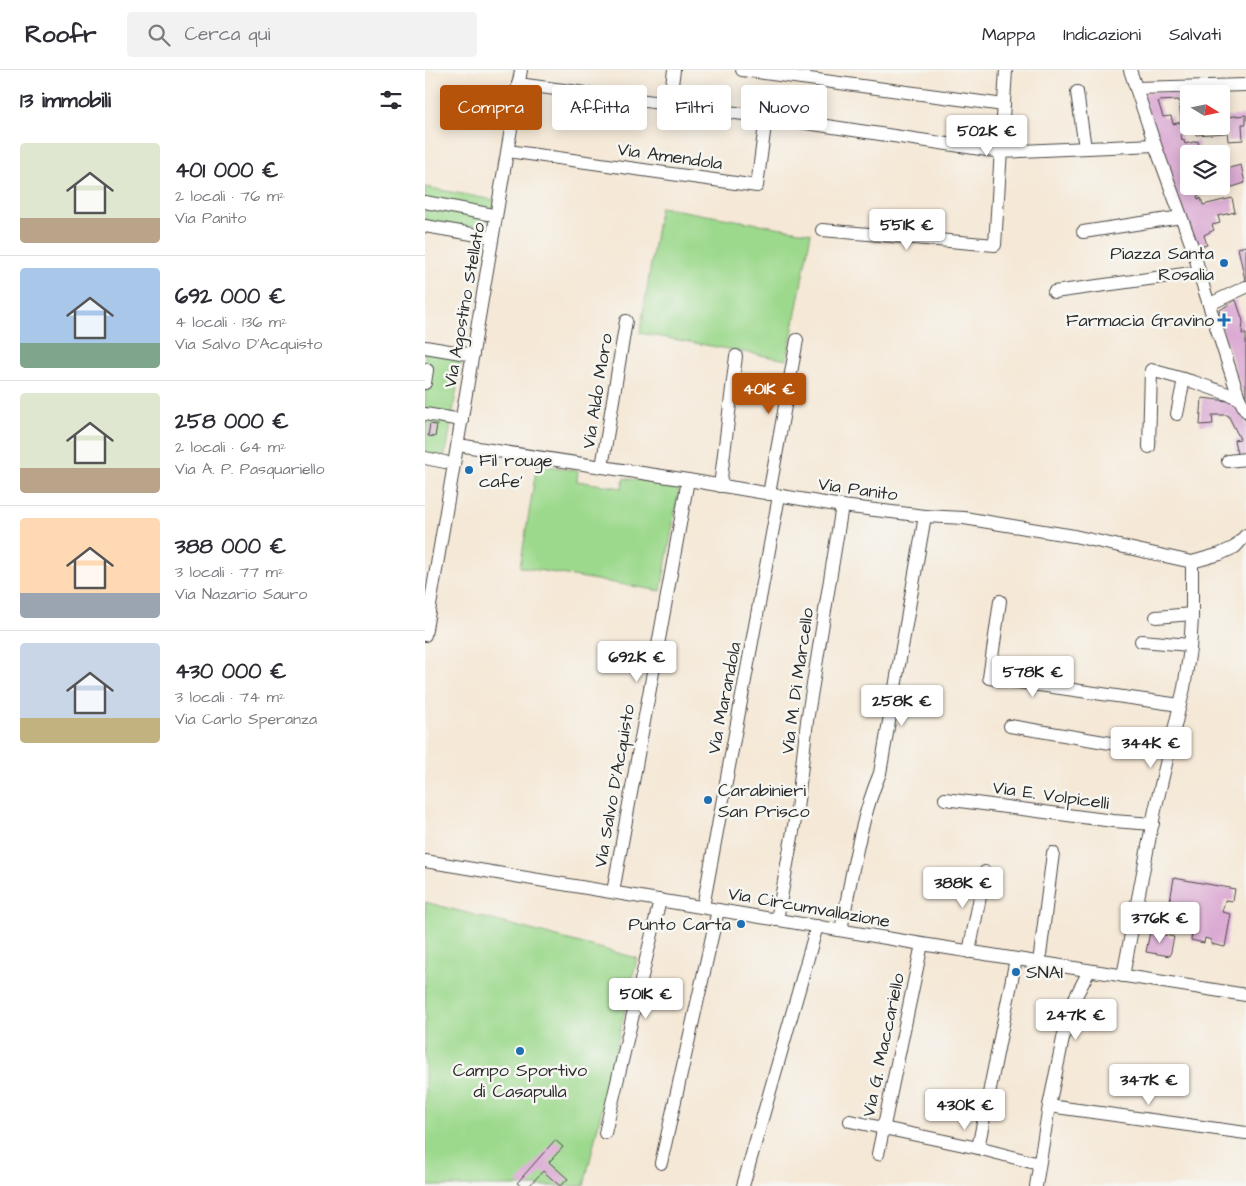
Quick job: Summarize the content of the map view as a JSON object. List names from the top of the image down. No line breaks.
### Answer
{"streets":{"street":["Via Amendola","Via Agostino Stellato","Via Aldo Moro","Via Panito","Via M. Di Marcello","Via Marandola","Via Salvo D'Acquisto","Via E. Volpicelli","Via Circumvallazione","Via G. Maccariello"]},"crossings":[["Via Amendola","Via Agostino Stellato"],["Via Agostino Stellato","Via Panito"],["Via Aldo Moro","Via Panito"],["Via Panito","Via M. Di Marcello"],["Via Panito","Via Marandola"],["Via Panito","Via Salvo D'Acquisto"],["Via M. Di Marcello","Via Circumvallazione"],["Via Marandola","Via Circumvallazione"],["Via Salvo D'Acquisto","Via Circumvallazione"],["Via Circumvallazione","Via G. Maccariello"]],"places":{"other":["Piazza Santa Rosalia","Fil rouge cafe'","Carabinieri San Prisco","Punto Carta","SNAI","Campo Sportivo di Casapulla"],"health":["Farmacia Gravino"]},"north":"right","page":{"header":"Roofr","search":"Cerca qui","nav":["Mappa","Indicazioni","Salvati"],"heading":"13 immobili","chip":["Compra","Affitta","Filtri","Nuovo"],"price":["502K €","551K €","401K €","692K €","578K €","258K €","344K €","388K €","376K €","501K €","247K €","347K €","430K €"],"list":[{"name":"401 000 €","note":"2 locali · 76 m² · Via Panito"},{"name":"692 000 €","note":"4 locali · 136 m² · Via Salvo D'Acquisto"},{"name":"258 000 €","note":"2 locali · 64 m² · Via A. P. Pasquariello"},{"name":"388 000 €","note":"3 locali · 77 m² · Via Nazario Sauro"},{"name":"430 000 €","note":"3 locali · 74 m² · Via Carlo Speranza"}]}}
